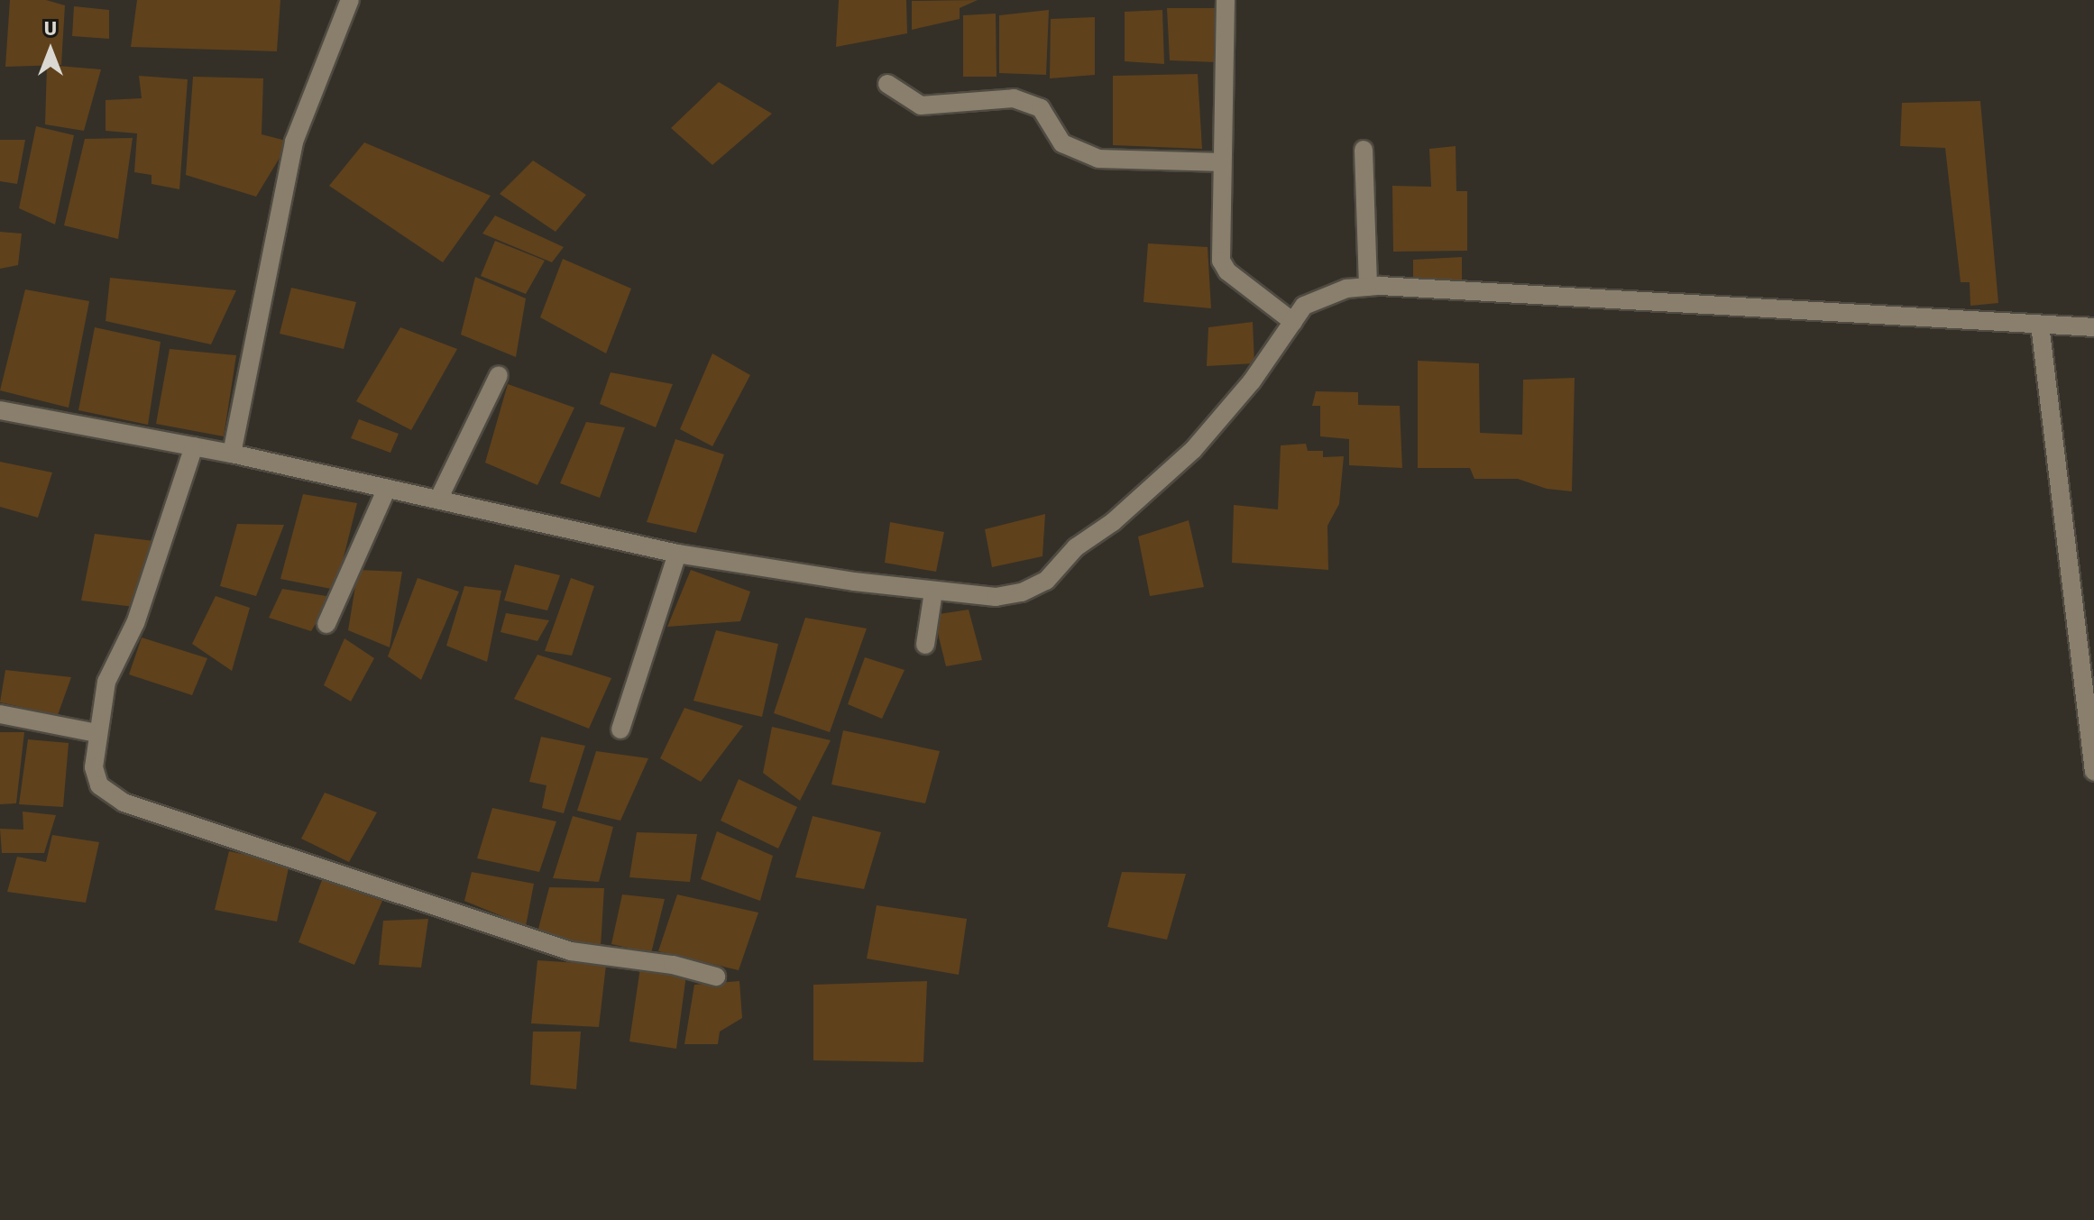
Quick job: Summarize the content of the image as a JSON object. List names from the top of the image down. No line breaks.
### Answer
{"north":"top"}
